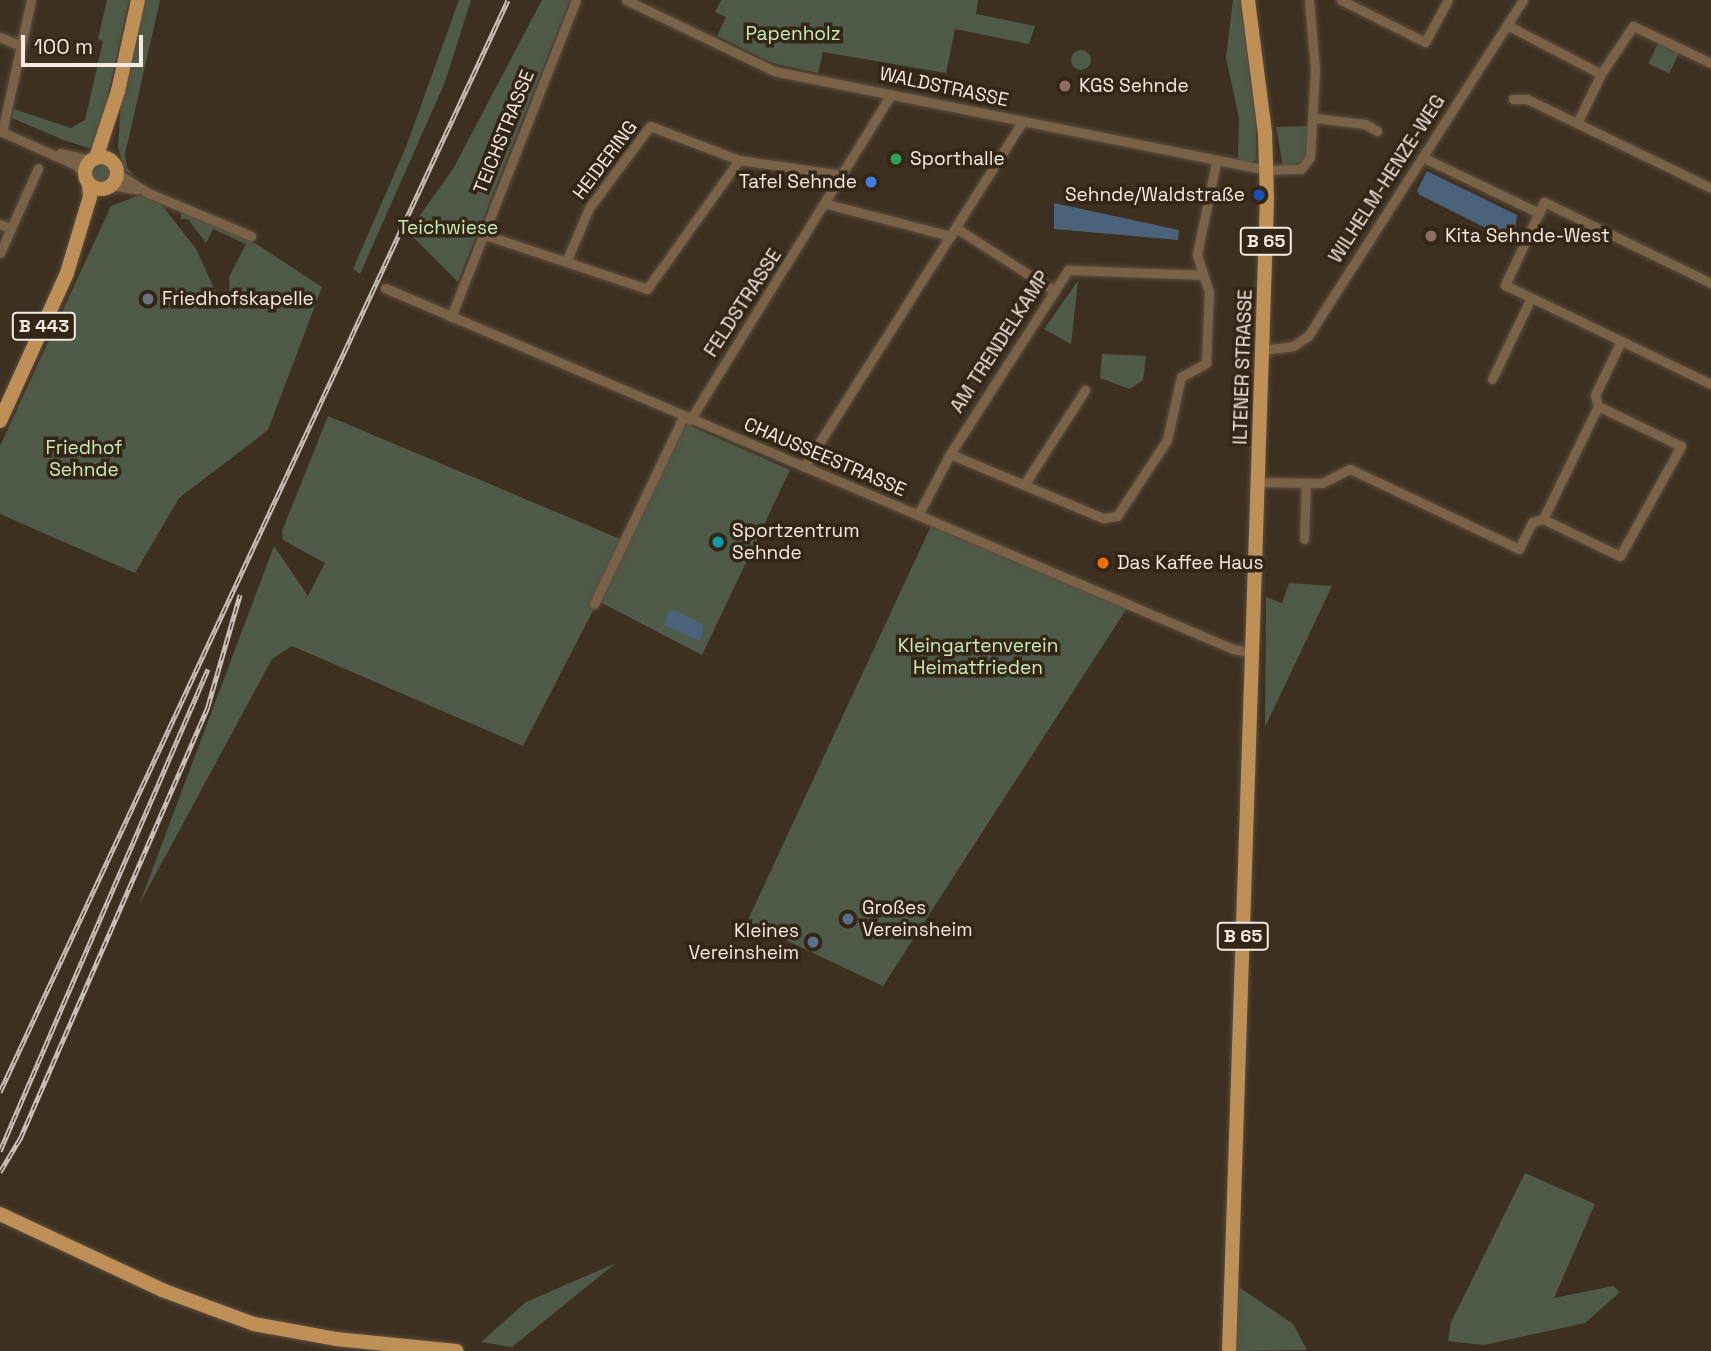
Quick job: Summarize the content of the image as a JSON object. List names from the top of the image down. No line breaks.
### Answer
{"streets":{"main road":["B 65","B 443","ILTENER STRASSE"],"street":["WALDSTRASSE","TEICHSTRASSE","HEIDERING","WILHELM-HENZE-WEG","FELDSTRASSE","AM TRENDELKAMP","CHAUSSEESTRASSE"]},"crossings":[["WALDSTRASSE","FELDSTRASSE"],["WALDSTRASSE","ILTENER STRASSE"],["TEICHSTRASSE","CHAUSSEESTRASSE"],["HEIDERING","FELDSTRASSE"],["WILHELM-HENZE-WEG","ILTENER STRASSE"],["B 65","ILTENER STRASSE"],["B 65","CHAUSSEESTRASSE"],["FELDSTRASSE","CHAUSSEESTRASSE"],["AM TRENDELKAMP","CHAUSSEESTRASSE"],["ILTENER STRASSE","CHAUSSEESTRASSE"]],"parks":["Papenholz","Teichwiese","Friedhof Sehnde","Kleingartenverein Heimatfrieden"],"places":["KGS Sehnde","Sporthalle","Tafel Sehnde","Sehnde/Waldstraße","Kita Sehnde-West","Friedhofskapelle","Sportzentrum Sehnde","Das Kaffee Haus","Großes Vereinsheim","Kleines Vereinsheim"],"scale_bar":"100 m"}
